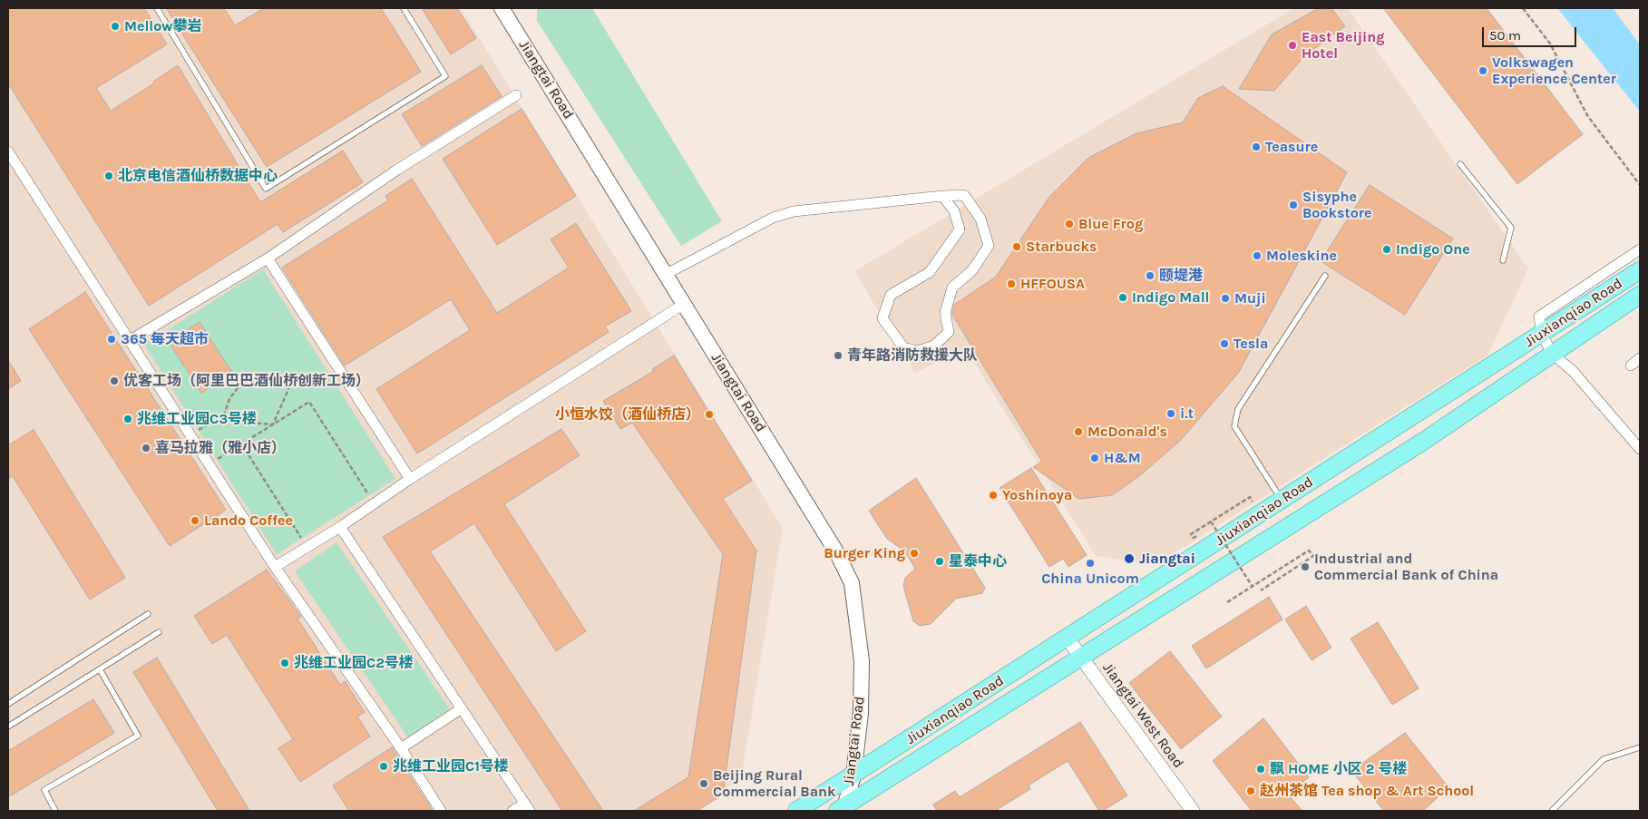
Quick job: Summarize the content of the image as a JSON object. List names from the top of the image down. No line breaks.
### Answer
{"streets":{"main road":["Jiangtai Road","Jiuxianqiao Road"],"street":["Jiangtai West Road"]},"crossings":[["Jiangtai Road","Jiuxianqiao Road"],["Jiuxianqiao Road","Jiangtai West Road"]],"places":["Mellow攀岩","East Beijing Hotel","Volkswagen Experience Center","Teasure","北京电信酒仙桥数据中心","Sisyphe Bookstore","Blue Frog","Starbucks","Indigo One","Moleskine","颐堤港","HFFOUSA","Indigo Mall","Muji","365 每天超市","Tesla","青年路消防救援大队","优客工场（阿里巴巴酒仙桥创新工场）","i.t","小恒水饺（酒仙桥店）","兆维工业园C3号楼","McDonald's","喜马拉雅（雅小店）","H&M","Yoshinoya","Lando Coffee","Burger King","Jiangtai","星泰中心","China Unicom","Industrial and Commercial Bank of China","兆维工业园C2号楼","兆维工业园C1号楼","飘 HOME 小区 2 号楼","Beijing Rural Commercial Bank","赵州茶馆 Tea shop & Art School"],"scale_bar":"50 m"}
